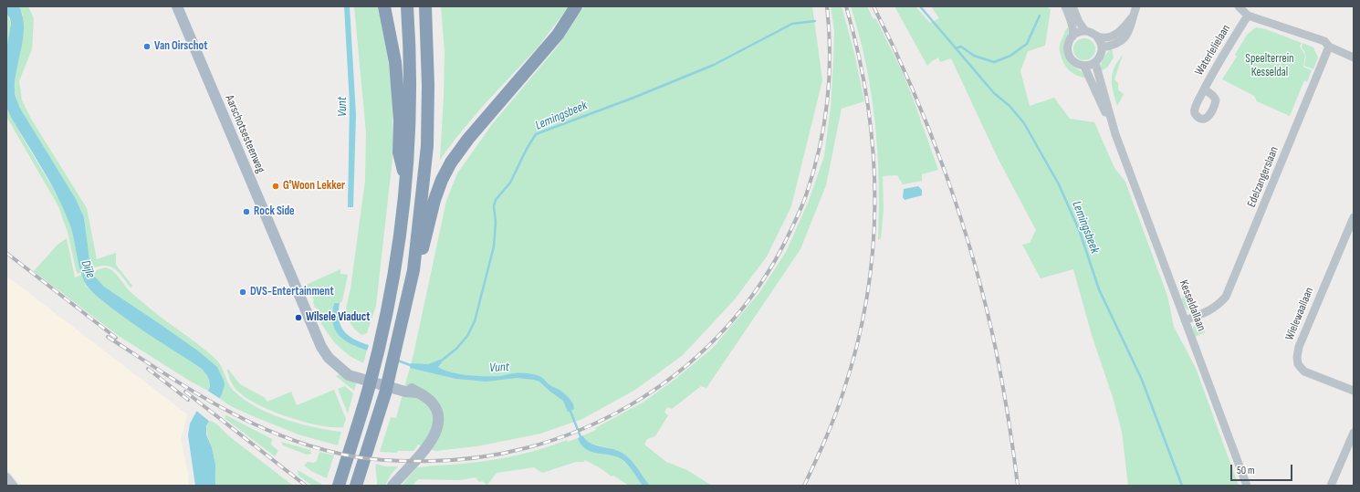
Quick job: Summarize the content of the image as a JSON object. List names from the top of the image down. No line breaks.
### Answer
{"streets":{"main road":["Aarschotsesteenweg"],"street":["Waterlelielaan","Edelzangerslaan","Kesseldallaan","Wielewaallaan"]},"crossings":[["Edelzangerslaan","Kesseldallaan"]],"water":["Vunt","Lemingsbeek","Dijle"],"parks":["Speelterrein Kesseldal"],"places":["Van Oirschot","G'Woon Lekker","Rock Side","DVS-Entertainment","Wilsele Viaduct"],"scale_bar":"50 m"}
